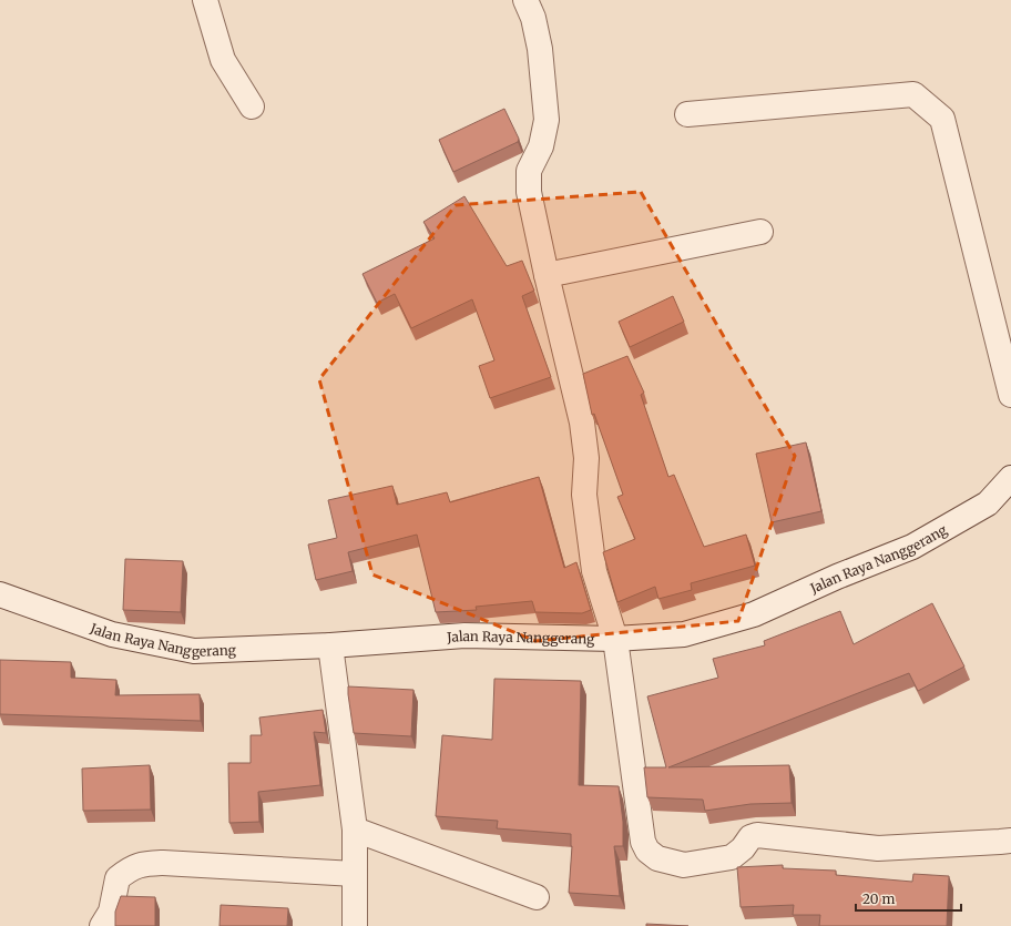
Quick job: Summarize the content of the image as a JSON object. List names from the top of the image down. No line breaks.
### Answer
{"streets":{"street":["Jalan Raya Nanggerang"]},"scale_bar":"20 m"}
